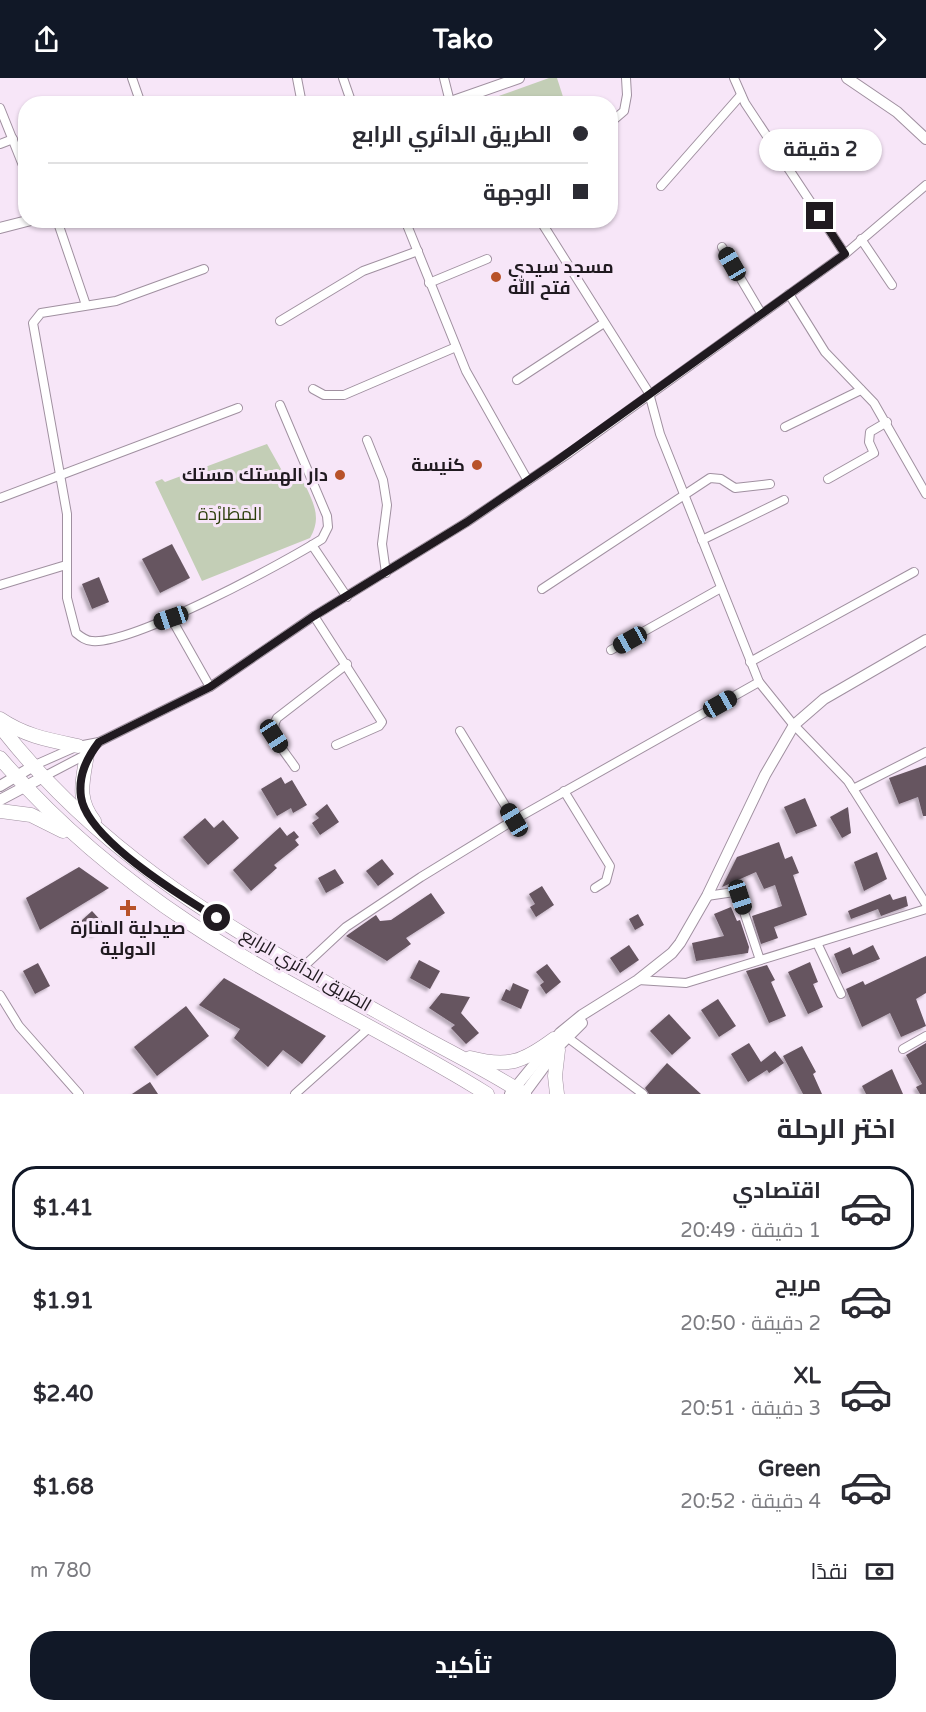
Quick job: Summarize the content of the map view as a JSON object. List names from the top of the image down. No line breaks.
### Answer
{"streets":{"main road":["الطريق الدائري الرابع"]},"parks":["المَطَارْدَة"],"places":{"other":["مسجد سيدي فتح الله","كنيسة","دار الهستك مستك"],"health":["صيدلية المنارة الدولية"]},"page":{"header":"Tako","banner":["الطريق الدائري الرابع","الوجهة"],"bubble":"2 دقيقة","heading":"اختر الرحلة","list":[{"name":"اقتصادي","note":"1 دقيقة · 20:49","value":"$1.41"},{"name":"مريح","note":"2 دقيقة · 20:50","value":"$1.91"},{"name":"XL","note":"3 دقيقة · 20:51","value":"$2.40"},{"name":"Green","note":"4 دقيقة · 20:52","value":"$1.68"}],"pay":["نقدًا","780 m"],"buttons":"تأكيد"}}
